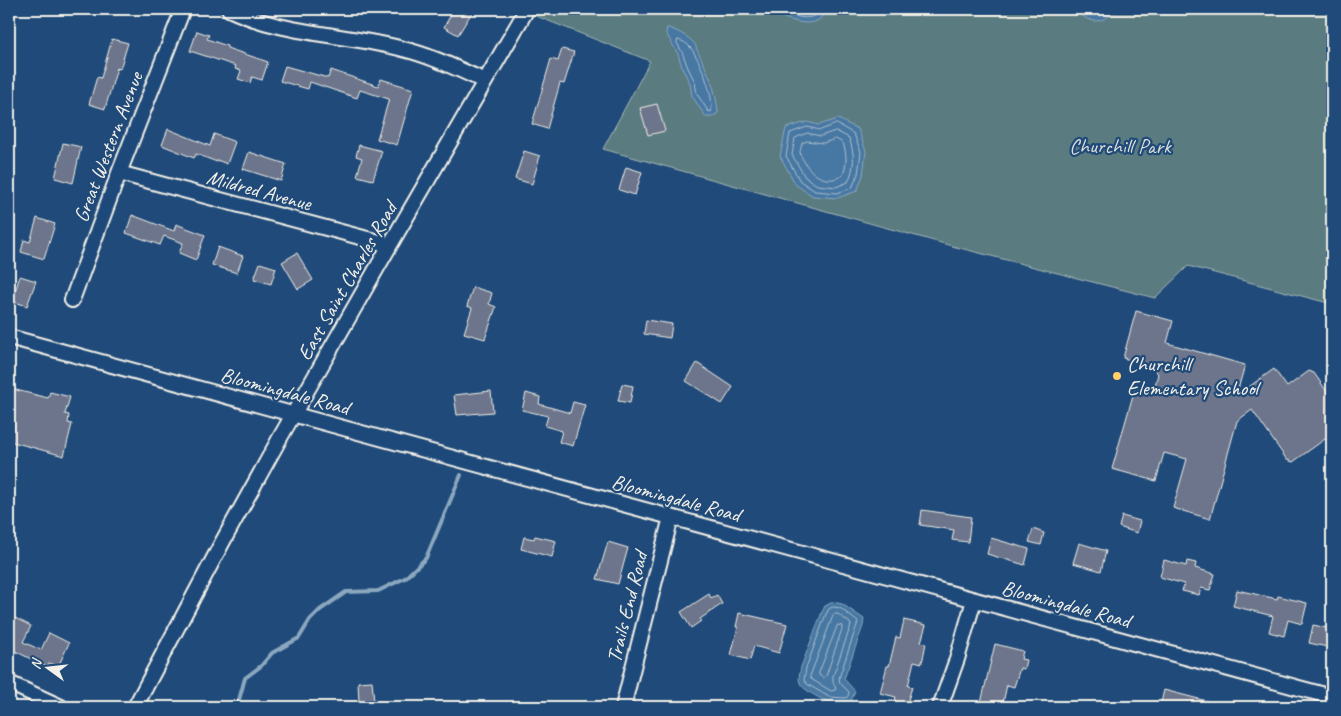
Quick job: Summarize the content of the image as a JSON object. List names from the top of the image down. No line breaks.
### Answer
{"streets":{"street":["Great Western Avenue","Mildred Avenue","East Saint Charles Road","Bloomingdale Road","Trails End Road"]},"crossings":[["Great Western Avenue","Mildred Avenue"],["Mildred Avenue","East Saint Charles Road"],["East Saint Charles Road","Bloomingdale Road"],["Bloomingdale Road","Trails End Road"]],"parks":["Churchill Park"],"places":["Churchill Elementary School"],"north":"left"}
